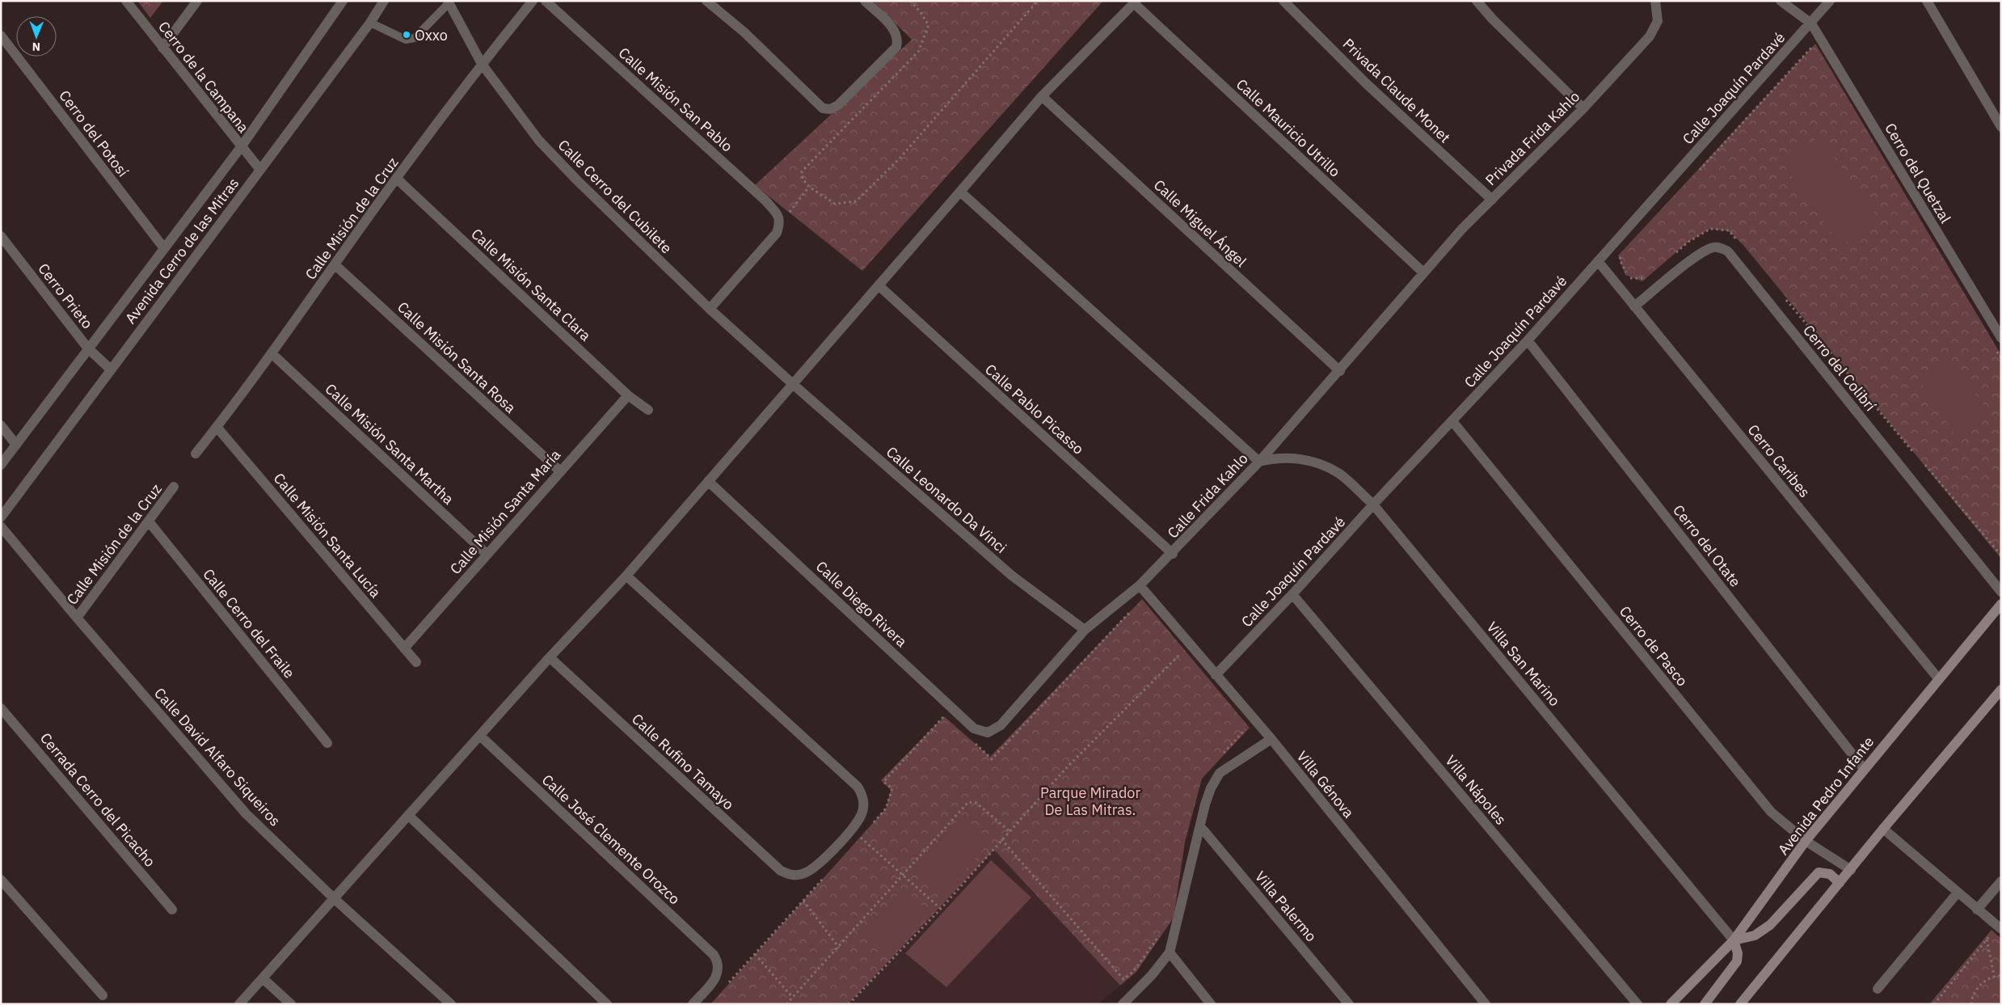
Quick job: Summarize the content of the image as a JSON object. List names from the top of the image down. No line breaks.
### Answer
{"streets":{"main road":["Avenida Pedro Infante"],"street":["Cerro de la Campana","Calle Joaquín Pardavé","Privada Claude Monet","Calle Misión San Pablo","Calle Mauricio Utrillo","Cerro del Potosí","Privada Frida Kahlo","Cerro del Quetzal","Calle Cerro del Cubilete","Calle Misión de la Cruz","Calle Miguel Ángel","Avenida Cerro de las Mitras","Calle Misión Santa Clara","Cerro Prieto","Calle Misión Santa Rosa","Cerro del Colibrí","Calle Pablo Picasso","Calle Misión Santa Martha","Cerro Caribes","Calle Frida Kahlo","Calle Leonardo Da Vinci","Calle Misión Santa María","Calle Misión Santa Lucía","Cerro del Otate","Calle Diego Rivera","Calle Cerro del Fraile","Cerro de Pasco","Villa San Marino","Calle David Alfaro Siqueiros","Calle Rufino Tamayo","Villa Génova","Villa Nápoles","Cerrada Cerro del Picacho","Calle José Clemente Orozco","Villa Palermo"]},"crossings":[["Cerro de la Campana","Avenida Cerro de las Mitras"],["Calle Joaquín Pardavé","Cerro del Quetzal"],["Calle Joaquín Pardavé","Cerro Caribes"],["Calle Joaquín Pardavé","Cerro del Otate"],["Calle Joaquín Pardavé","Cerro de Pasco"],["Calle Joaquín Pardavé","Villa San Marino"],["Calle Joaquín Pardavé","Villa Génova"],["Calle Joaquín Pardavé","Villa Nápoles"],["Privada Claude Monet","Privada Frida Kahlo"],["Calle Mauricio Utrillo","Privada Frida Kahlo"],["Calle Mauricio Utrillo","Calle Frida Kahlo"],["Cerro del Potosí","Avenida Cerro de las Mitras"],["Privada Frida Kahlo","Calle Frida Kahlo"],["Calle Cerro del Cubilete","Calle Misión de la Cruz"],["Calle Cerro del Cubilete","Calle Leonardo Da Vinci"],["Calle Misión de la Cruz","Calle Misión Santa Clara"],["Calle Misión de la Cruz","Calle Misión Santa Rosa"],["Calle Misión de la Cruz","Calle Misión Santa Martha"],["Calle Misión de la Cruz","Calle Misión Santa Lucía"],["Calle Misión de la Cruz","Calle Cerro del Fraile"],["Calle Misión de la Cruz","Calle David Alfaro Siqueiros"],["Calle Miguel Ángel","Calle Frida Kahlo"],["Avenida Cerro de las Mitras","Cerro Prieto"],["Calle Misión Santa Clara","Calle Misión Santa María"],["Calle Misión Santa Rosa","Calle Misión Santa María"],["Cerro del Colibrí","Cerro Caribes"],["Calle Pablo Picasso","Calle Frida Kahlo"],["Calle Misión Santa Martha","Calle Misión Santa María"],["Cerro Caribes","Avenida Pedro Infante"],["Calle Frida Kahlo","Calle Leonardo Da Vinci"],["Calle Frida Kahlo","Calle Diego Rivera"],["Calle Frida Kahlo","Villa San Marino"],["Calle Frida Kahlo","Villa Génova"],["Calle Misión Santa María","Calle Misión Santa Lucía"],["Cerro del Otate","Avenida Pedro Infante"],["Cerro de Pasco","Avenida Pedro Infante"],["Villa San Marino","Avenida Pedro Infante"]],"parks":["Parque Mirador De Las Mitras."],"places":["Oxxo"],"north":"bottom"}
